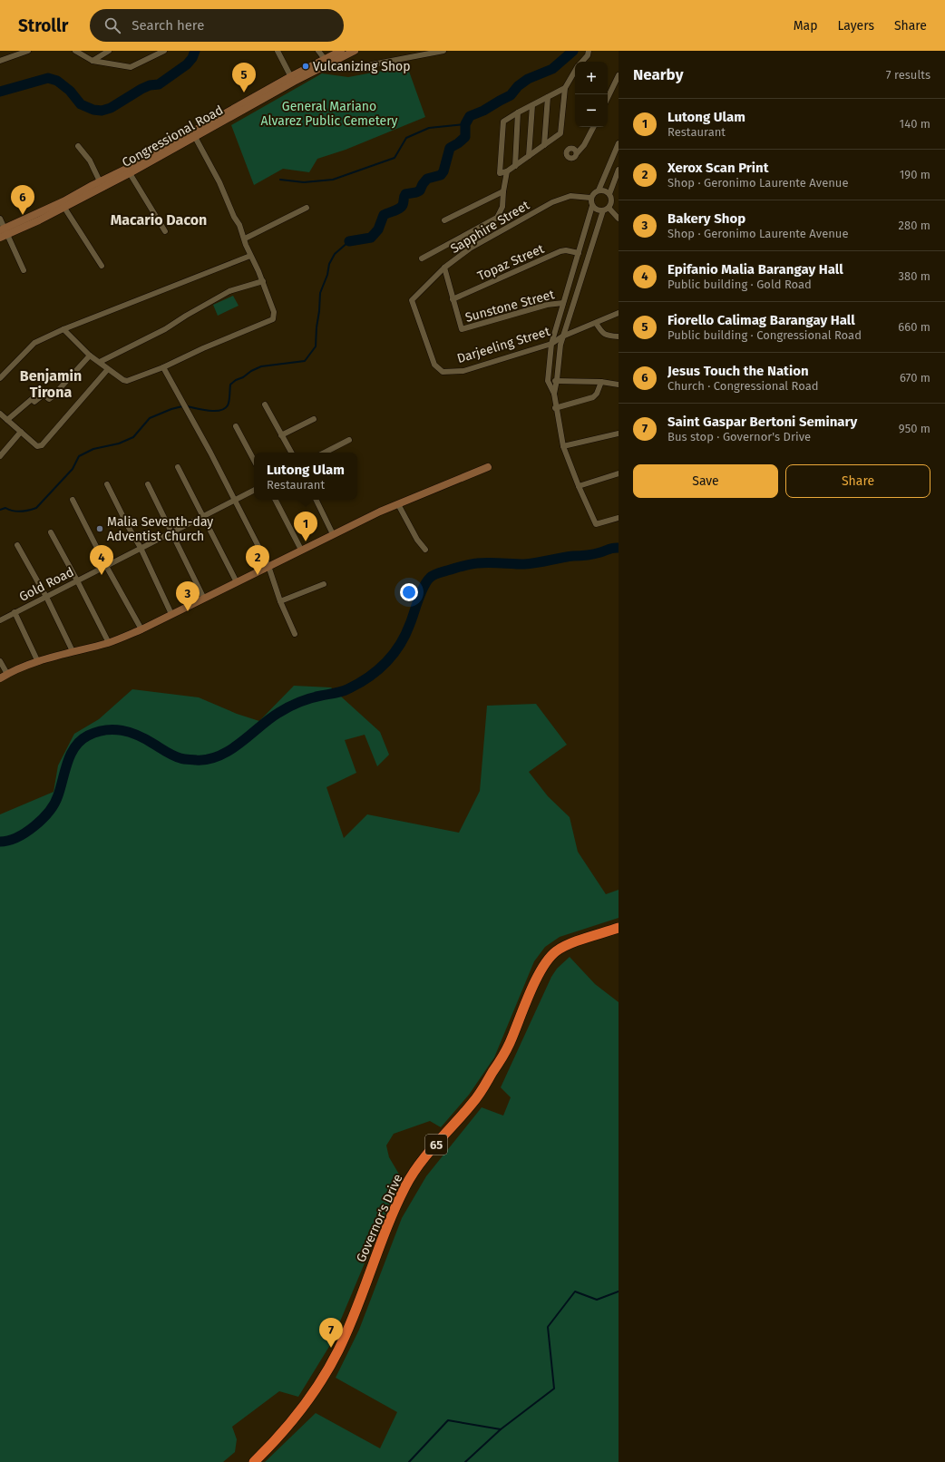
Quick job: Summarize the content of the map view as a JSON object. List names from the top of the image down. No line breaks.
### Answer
{"streets":{"highway":["65","Governor's Drive"],"main road":["Congressional Road"],"street":["Sapphire Street","Topaz Street","Sunstone Street","Darjeeling Street","Gold Road"]},"crossings":[["Sapphire Street","Darjeeling Street"],["Topaz Street","Sunstone Street"]],"districts":["Macario Dacon","Benjamin Tirona"],"parks":["General Mariano Alvarez Public Cemetery"],"places":["Vulcanizing Shop","Malia Seventh-day Adventist Church"],"page":{"header":"Strollr","search":"Search here","nav":["Map","Layers","Share"],"heading":["Nearby","7 results"],"map_buttons":["+","−"],"pins":["5","6","1","2","4","3","7"],"list":[{"mark":"1","name":"Lutong Ulam","note":"Restaurant","value":"140 m"},{"mark":"2","name":"Xerox Scan Print","note":"Shop · Geronimo Laurente Avenue","value":"190 m"},{"mark":"3","name":"Bakery Shop","note":"Shop · Geronimo Laurente Avenue","value":"280 m"},{"mark":"4","name":"Epifanio Malia Barangay Hall","note":"Public building · Gold Road","value":"380 m"},{"mark":"5","name":"Fiorello Calimag Barangay Hall","note":"Public building · Congressional Road","value":"660 m"},{"mark":"6","name":"Jesus Touch the Nation","note":"Church · Congressional Road","value":"670 m"},{"mark":"7","name":"Saint Gaspar Bertoni Seminary","note":"Bus stop · Governor's Drive","value":"950 m"}],"popup":["Lutong Ulam","Restaurant"],"buttons":["Save","Share"]}}
